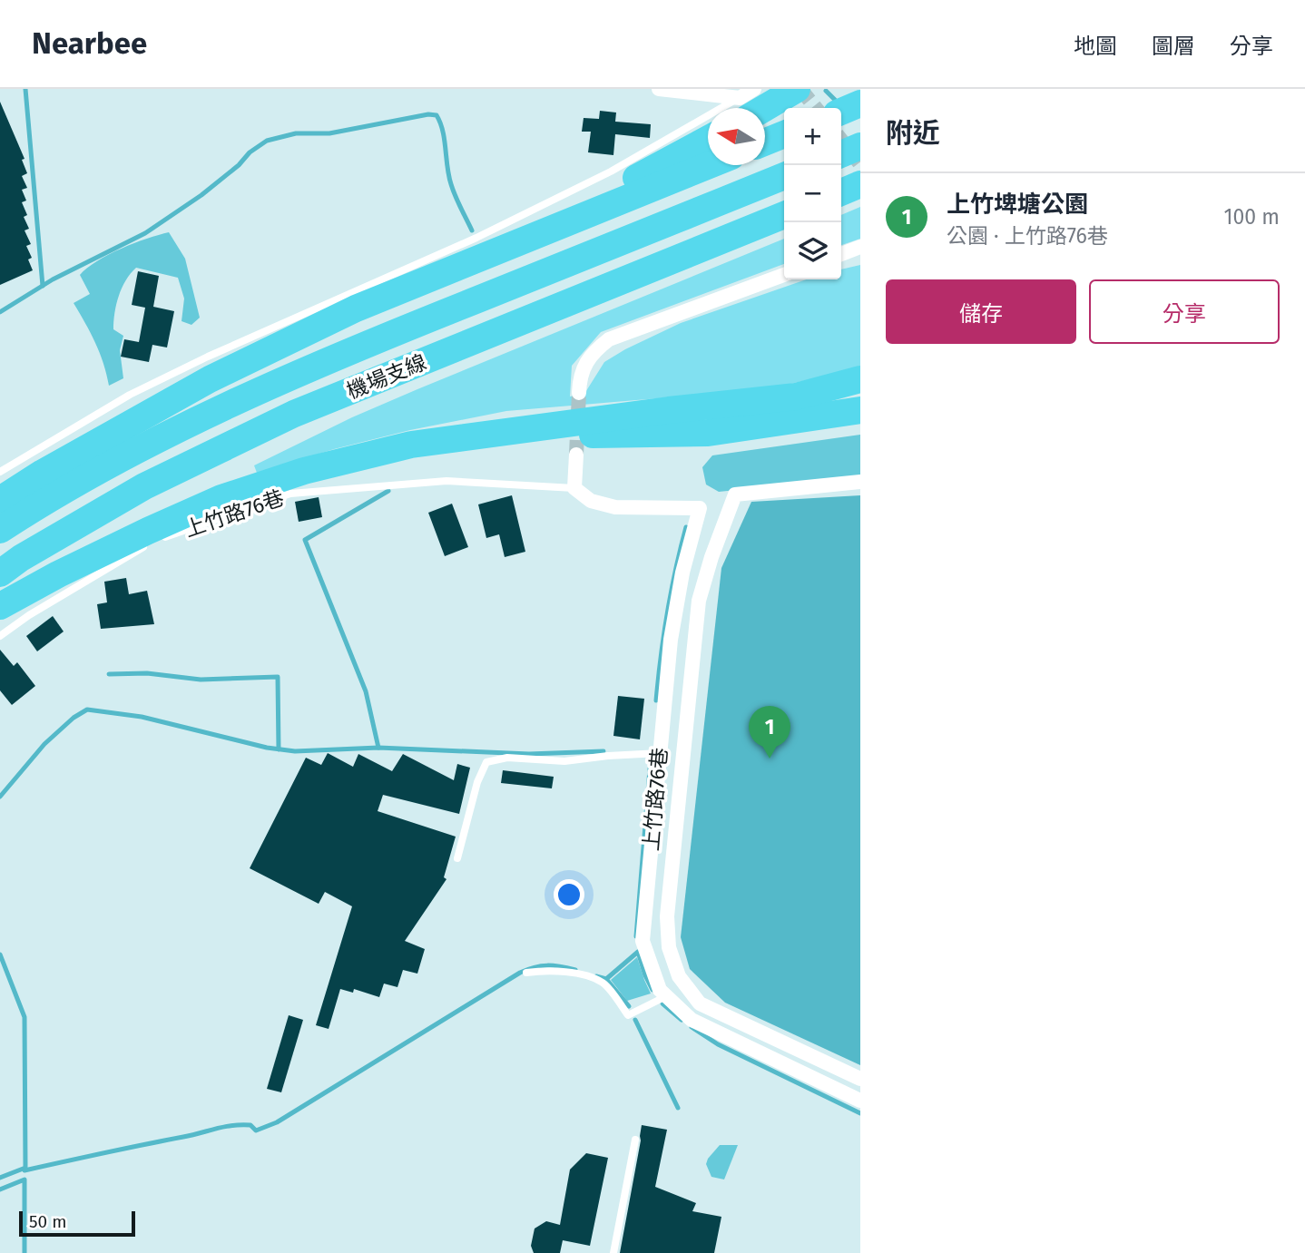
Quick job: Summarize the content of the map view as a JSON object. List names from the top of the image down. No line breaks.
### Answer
{"streets":{"highway":["機場支線"],"street":["上竹路76巷"]},"scale_bar":"50 m","north":"left","page":{"header":"Nearbee","nav":["地圖","圖層","分享"],"heading":"附近","map_buttons":["+","−"],"list":[{"mark":"1","name":"上竹埤塘公園","note":"公園 · 上竹路76巷","value":"100 m"}],"buttons":["儲存","分享"],"pins":"1","scale":"50 m"}}
